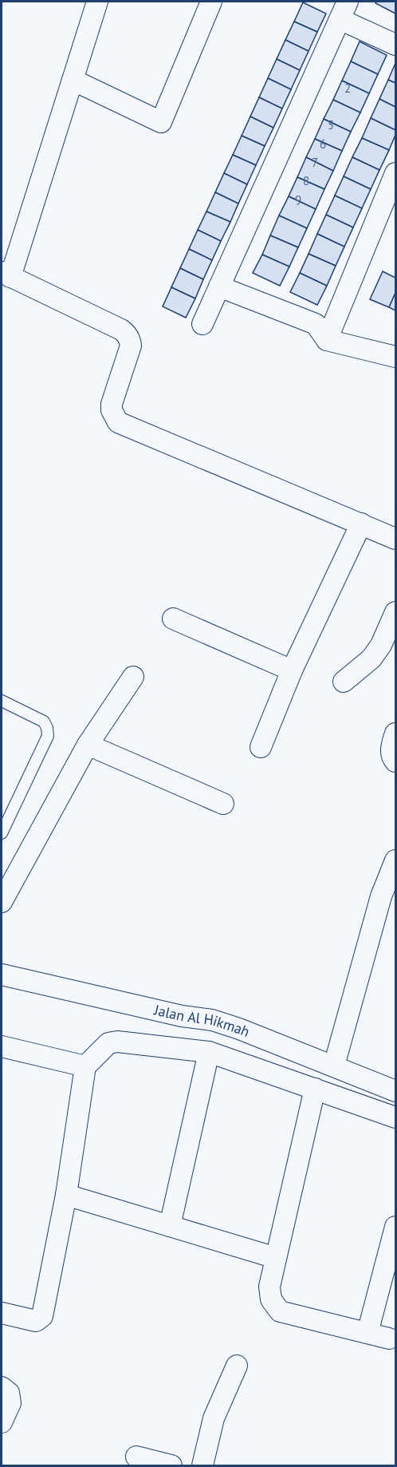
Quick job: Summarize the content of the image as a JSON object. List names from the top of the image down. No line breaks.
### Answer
{"streets":{"street":["Jalan Al Hikmah"]},"house_numbers":["2","5","6","7","8","9"]}
